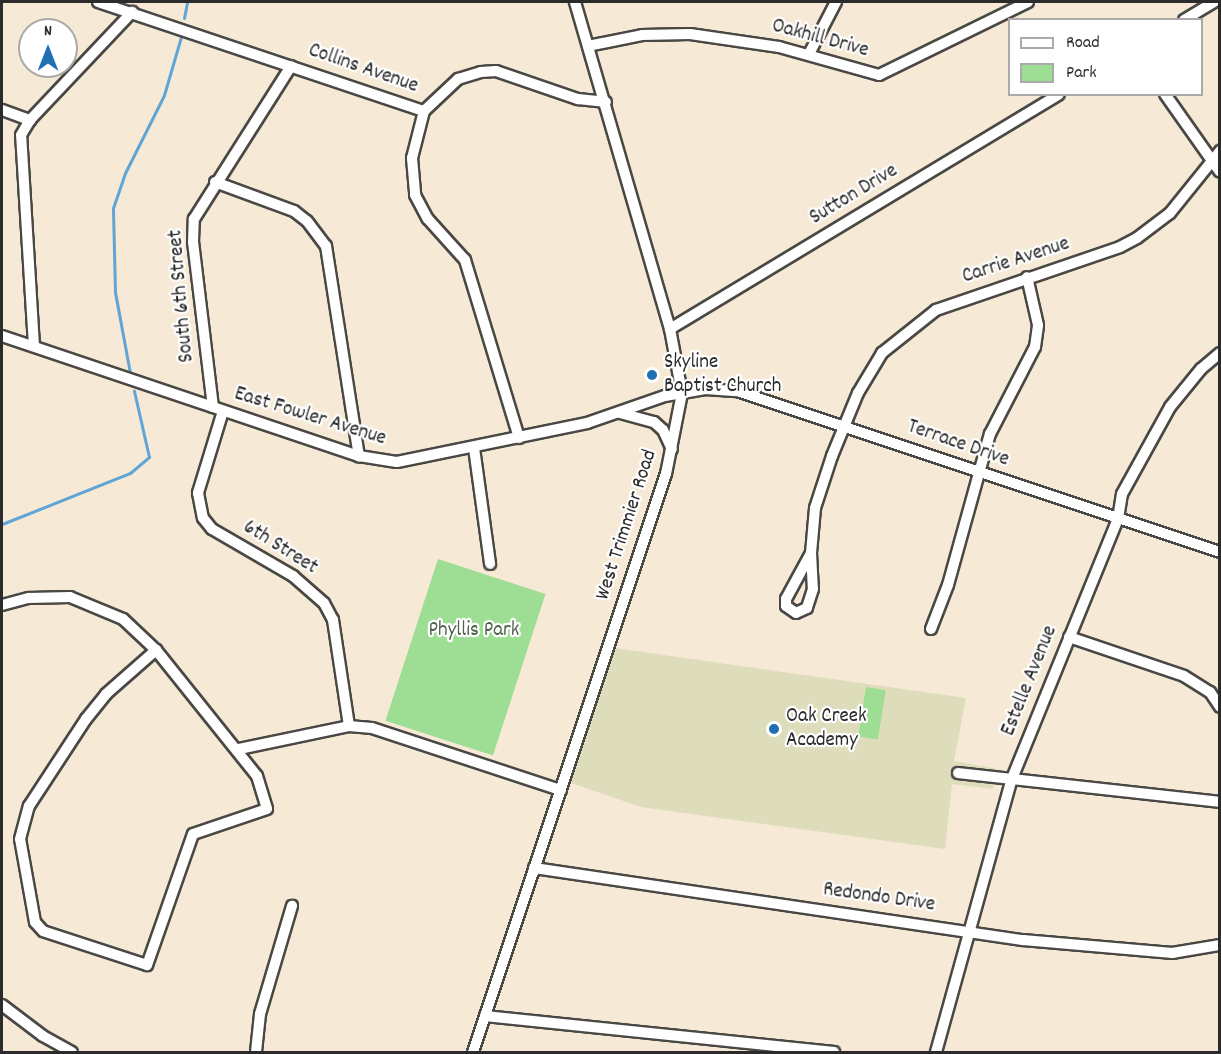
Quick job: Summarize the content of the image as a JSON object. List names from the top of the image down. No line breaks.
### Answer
{"streets":{"street":["Oakhill Drive","Collins Avenue","Sutton Drive","Carrie Avenue","South 6th Street","East Fowler Avenue","Terrace Drive","West Trimmier Road","6th Street","Estelle Avenue","Redondo Drive"]},"crossings":[["Oakhill Drive","West Trimmier Road"],["Collins Avenue","South 6th Street"],["Collins Avenue","West Trimmier Road"],["Sutton Drive","West Trimmier Road"],["Carrie Avenue","Terrace Drive"],["South 6th Street","East Fowler Avenue"],["South 6th Street","6th Street"],["East Fowler Avenue","Terrace Drive"],["East Fowler Avenue","West Trimmier Road"],["East Fowler Avenue","6th Street"],["Terrace Drive","West Trimmier Road"],["Terrace Drive","Estelle Avenue"],["West Trimmier Road","Redondo Drive"],["Estelle Avenue","Redondo Drive"]],"parks":["Phyllis Park"],"places":["Skyline Baptist Church","Oak Creek Academy"],"legend":["Road","Park"],"north":"top"}
